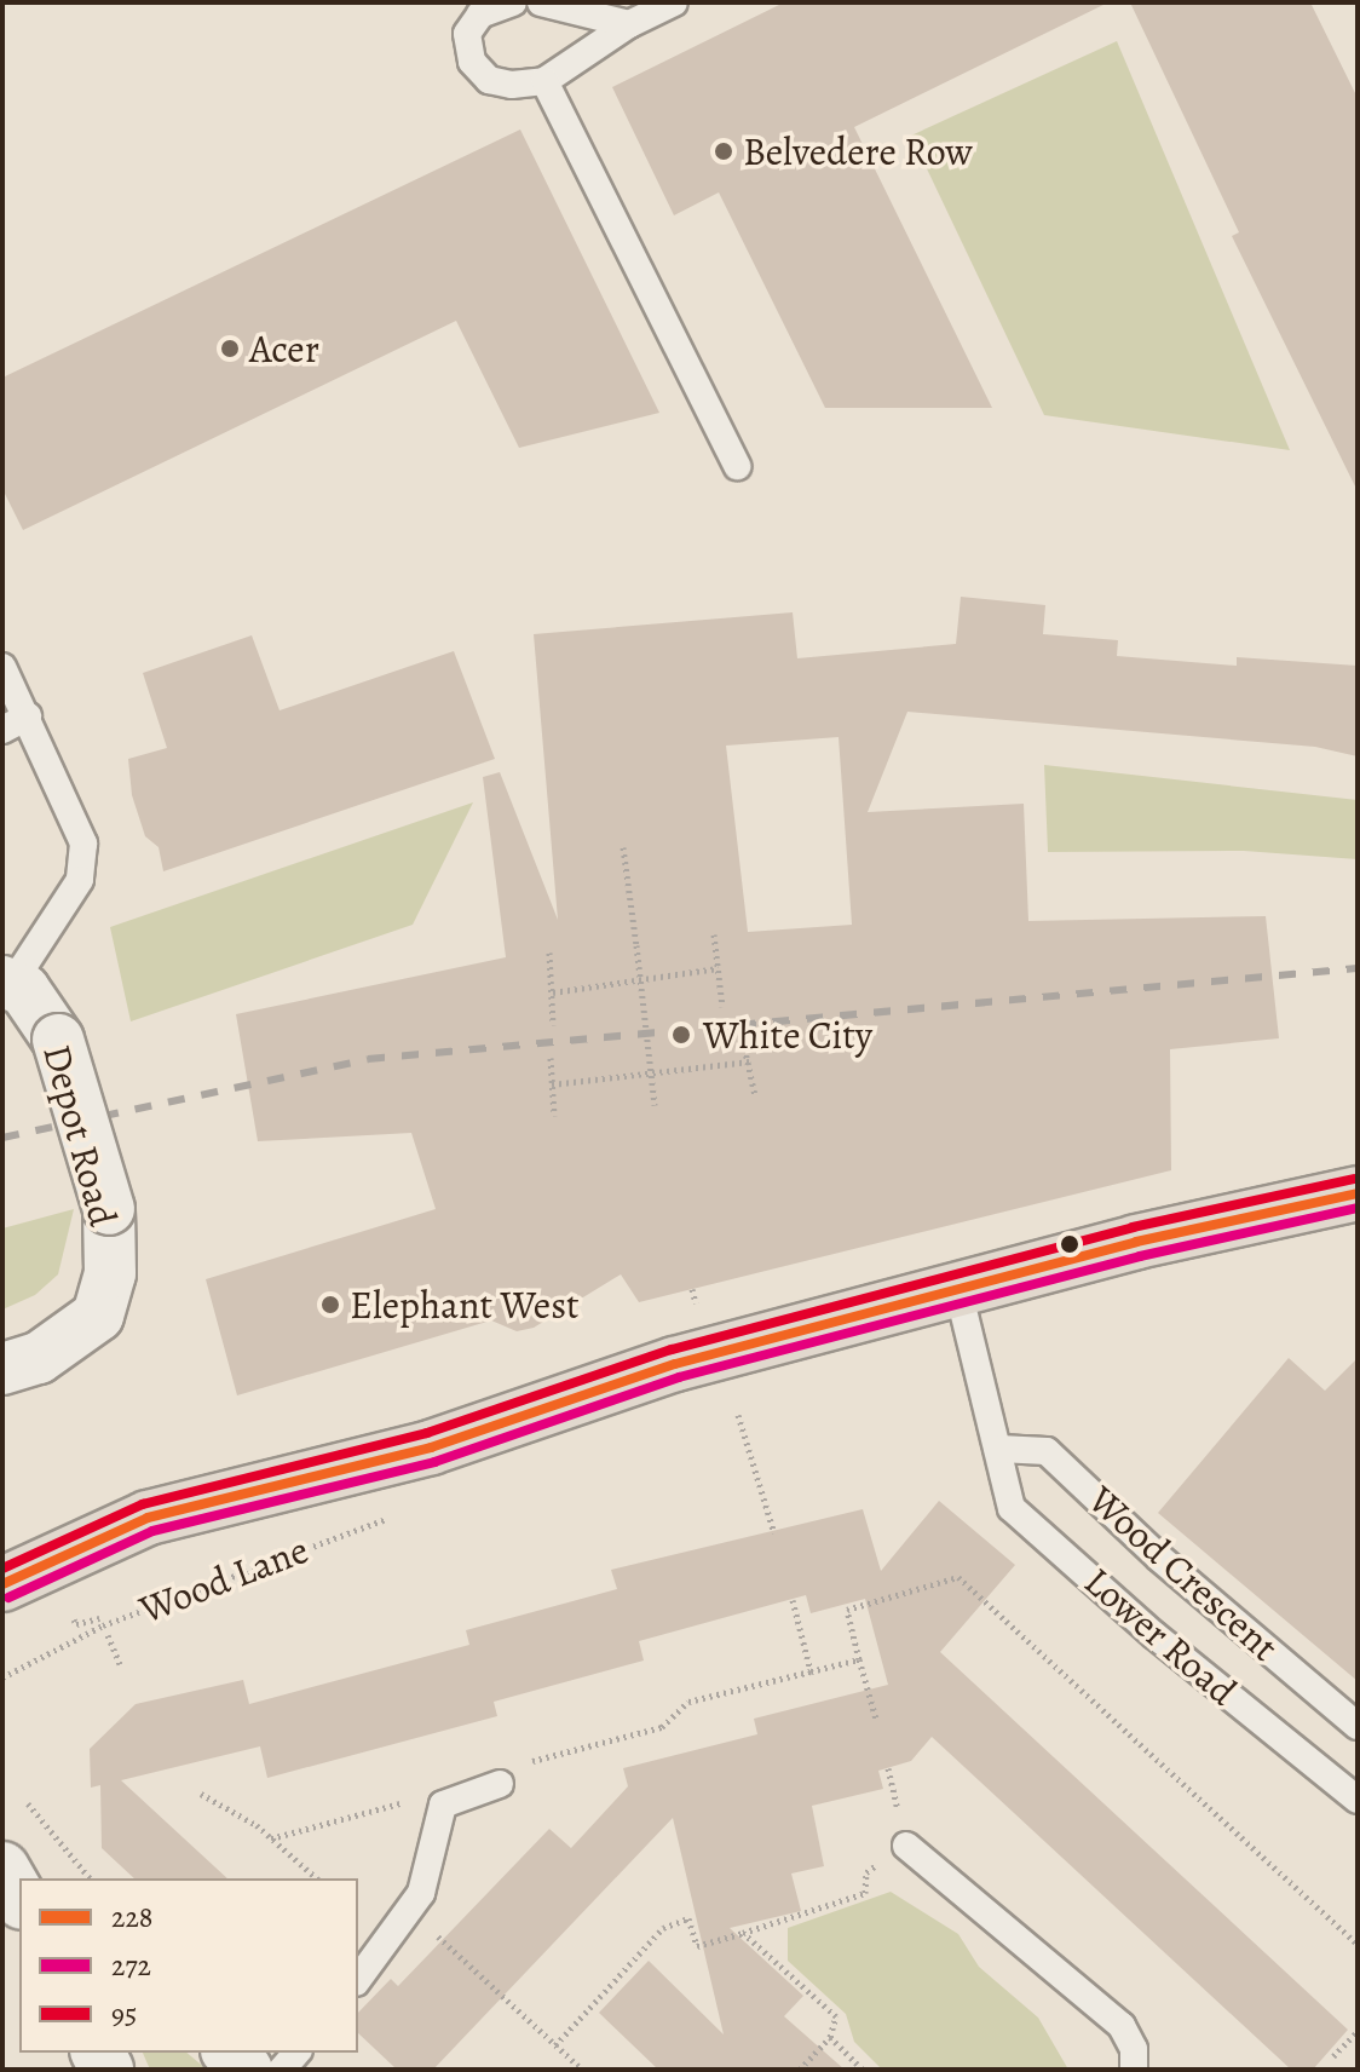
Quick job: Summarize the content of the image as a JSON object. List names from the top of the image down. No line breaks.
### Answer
{"streets":{"main road":["Wood Lane"],"street":["Depot Road"],"lane":["Wood Crescent","Lower Road"]},"crossings":[["Wood Crescent","Lower Road"],["Wood Lane","Lower Road"]],"places":["Belvedere Row","Acer","White City","Elephant West"],"lines":["transit line 95","transit line 228","transit line 272"],"legend":["228","272","95"]}
